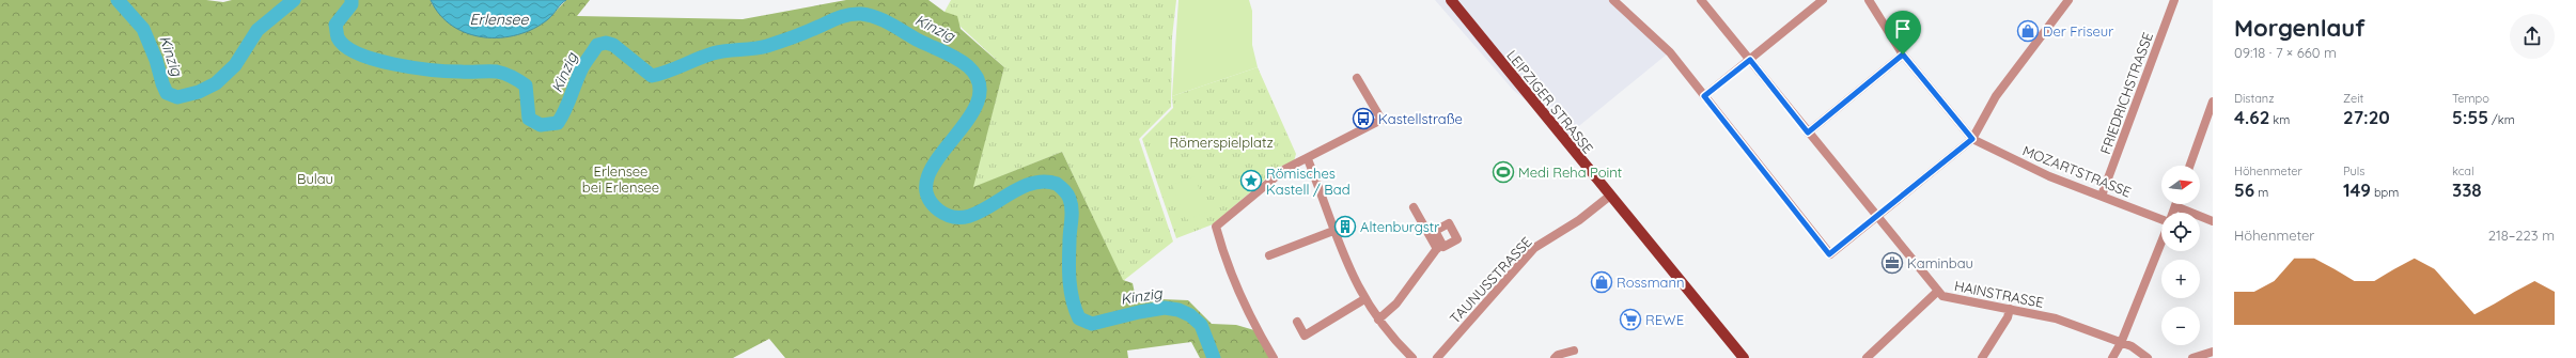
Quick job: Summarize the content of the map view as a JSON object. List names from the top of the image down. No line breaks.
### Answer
{"streets":{"main road":["LEIPZIGER STRASSE"],"street":["FRIEDRICHSTRASSE","MOZARTSTRASSE","TAUNUSSTRASSE","HAINSTRASSE"]},"crossings":[["FRIEDRICHSTRASSE","MOZARTSTRASSE"],["LEIPZIGER STRASSE","TAUNUSSTRASSE"]],"water":["Erlensee","Kinzig"],"parks":["Römerspielplatz","Erlensee bei Erlensee","Bulau"],"places":{"shop":["Der Friseur","Rossmann"],"bus stop":["Kastellstraße"],"sports":["Medi Reha Point"],"place":["Römisches Kastell / Bad"],"building":["Altenburgstr"],"office":["Kaminbau"],"supermarket":["REWE"]},"north":"right","page":{"heading":["Morgenlauf","09:18 · 7 × 660 m"],"stats":[["Distanz","4.62 km"],["Zeit","27:20"],["Tempo","5:55 /km"],["Höhenmeter","56 m"],["Puls","149 bpm"],["kcal","338"]],"map_buttons":["+","−"],"chart":["Höhenmeter","218–223 m"]}}
